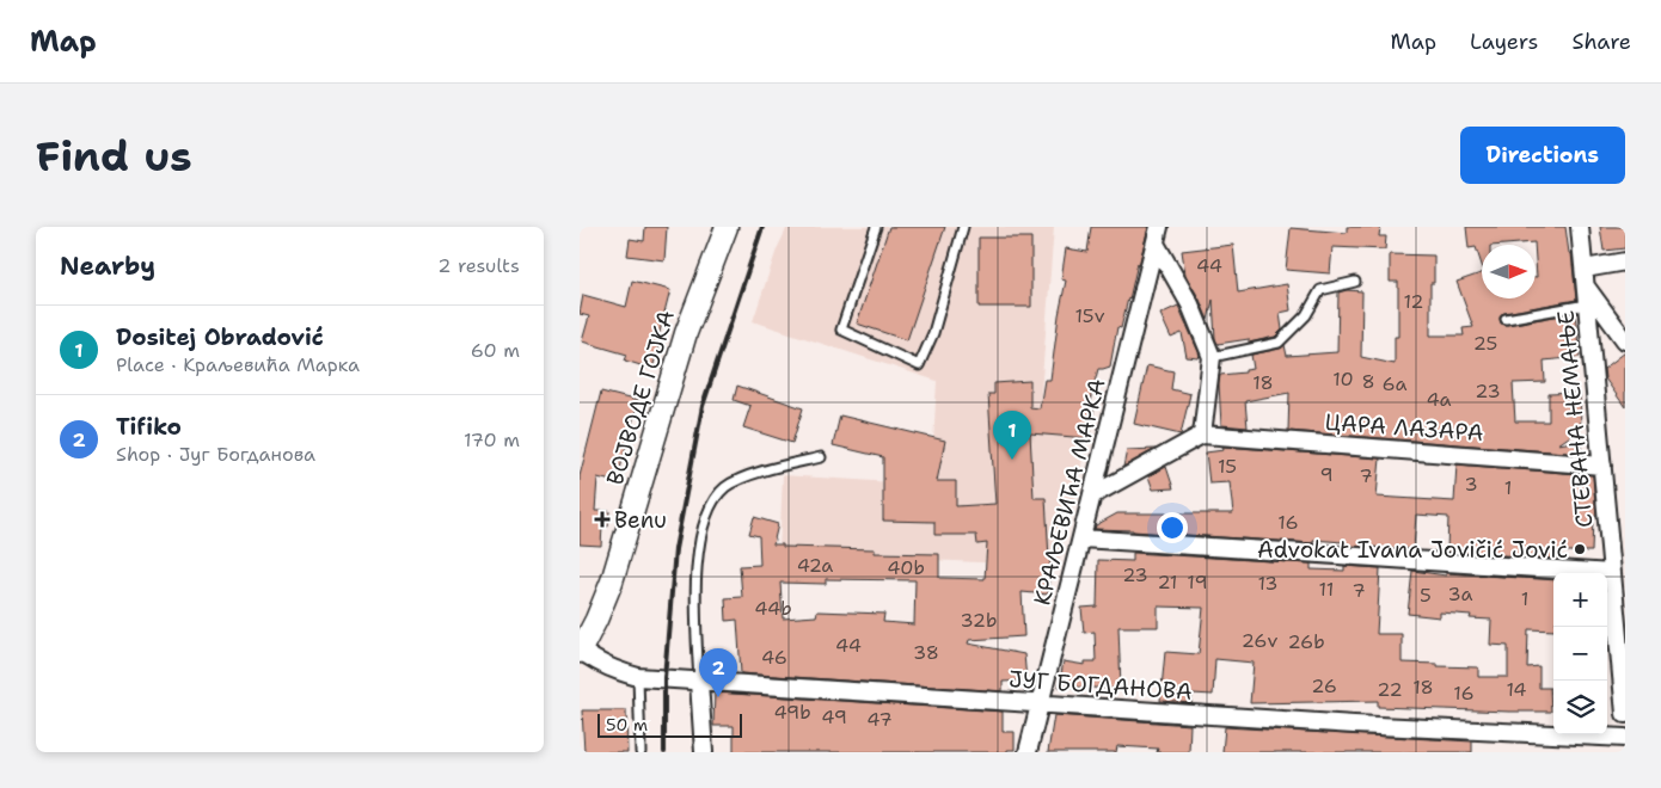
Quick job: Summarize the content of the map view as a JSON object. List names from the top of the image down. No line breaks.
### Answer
{"streets":{"street":["ВОЈВОДЕ ГОЈКА","СТЕВАНА НЕМАЊЕ","ЦАРА ЛАЗАРА","КРАЉЕВИЋА МАРКА","ЈУГ БОГДАНОВА"]},"crossings":[["ВОЈВОДЕ ГОЈКА","ЈУГ БОГДАНОВА"],["СТЕВАНА НЕМАЊЕ","ЦАРА ЛАЗАРА"],["КРАЉЕВИЋА МАРКА","ЈУГ БОГДАНОВА"]],"places":{"health":["Benu"],"other":["Advokat Ivana Jovičić Jović"]},"house_numbers":["44","12","15v","25","10","8","18","6a","23","4a","15","9","7","3","1","16","42a","40b","23","21","19","13","11","7","3a","5","1","44b","32b","26v","26b","44","38","46","26","18","22","14","16","49b","49","47"],"scale_bar":"50 m","north":"right","page":{"header":"Map","nav":["Map","Layers","Share"],"buttons":"Directions","title":"Find us","heading":["Nearby","2 results"],"list":[{"mark":"1","name":"Dositej Obradović","note":"Place · Краљевића Марка","value":"60 m"},{"mark":"2","name":"Tifiko","note":"Shop · Југ Богданова","value":"170 m"}],"pins":["1","2"],"map_buttons":["+","−"],"scale":"50 m"}}
